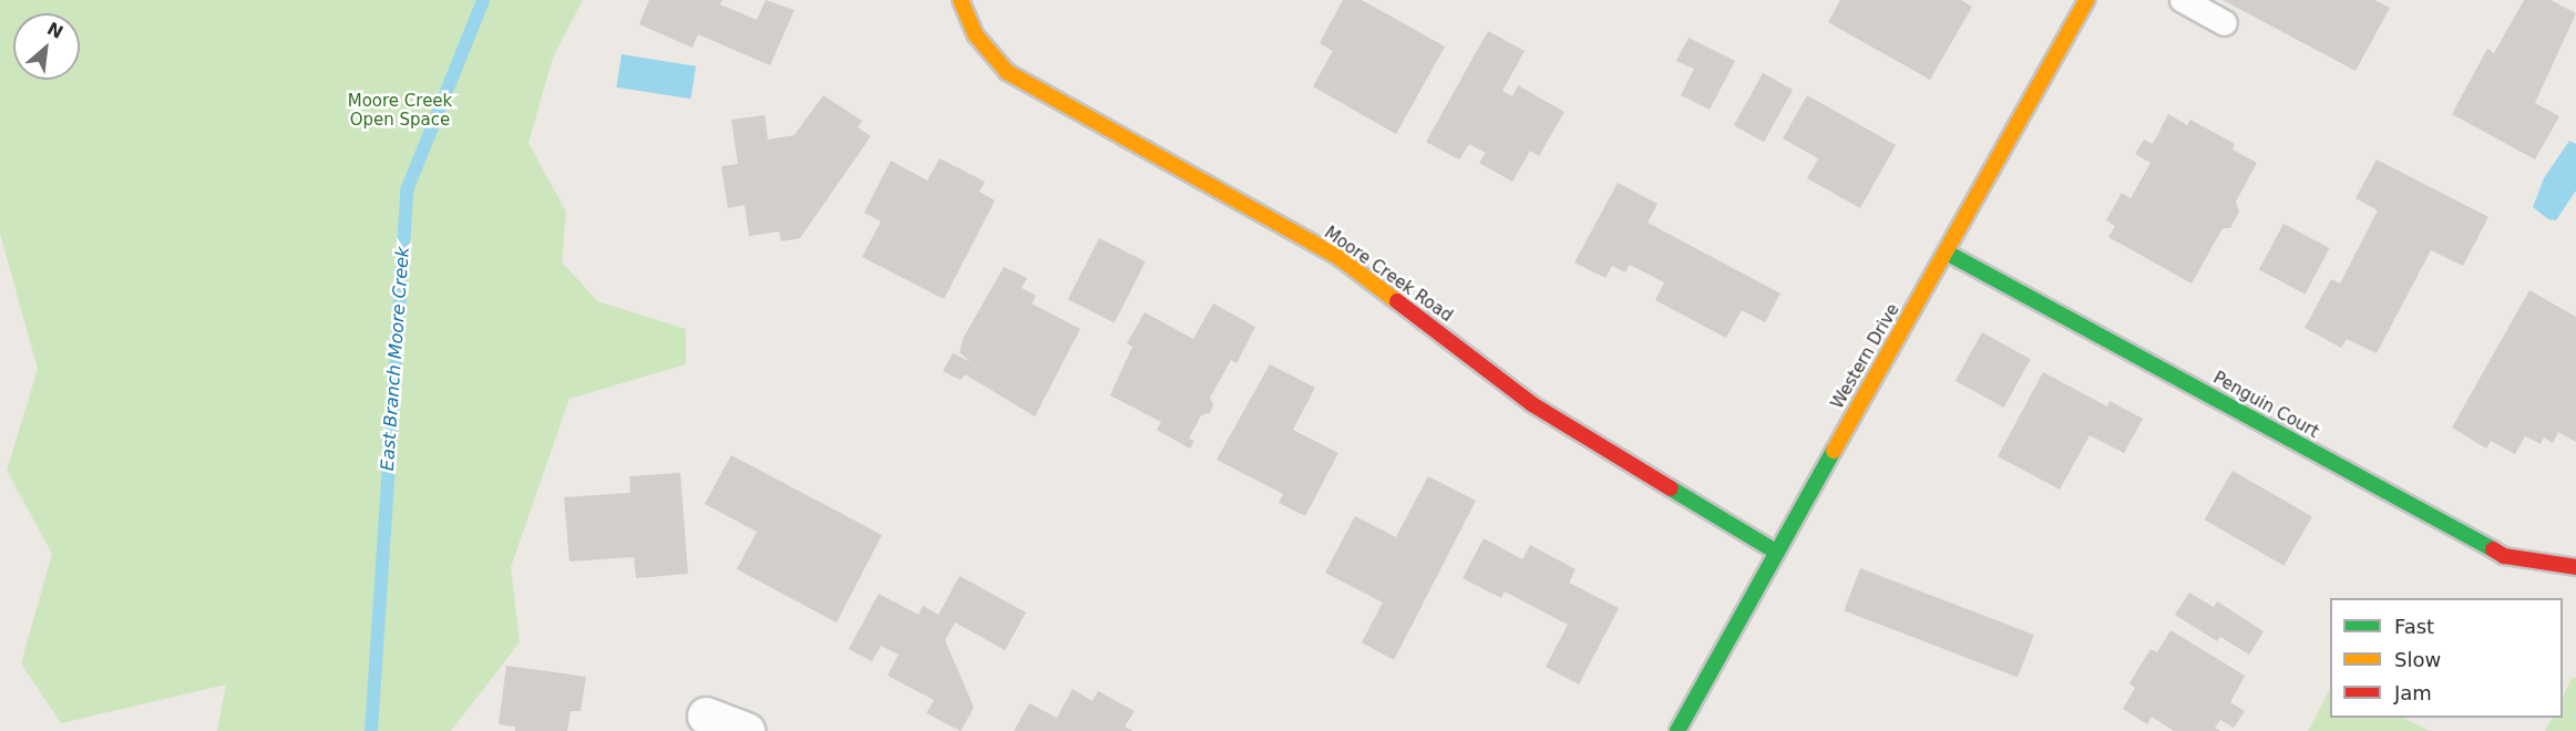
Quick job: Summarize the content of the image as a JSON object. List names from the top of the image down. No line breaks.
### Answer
{"streets":{"street":["Moore Creek Road","Western Drive","Penguin Court"]},"crossings":[["Moore Creek Road","Western Drive"],["Western Drive","Penguin Court"]],"water":["East Branch Moore Creek"],"parks":["Moore Creek Open Space"],"legend":["Fast","Slow","Jam"],"north":"top right"}
